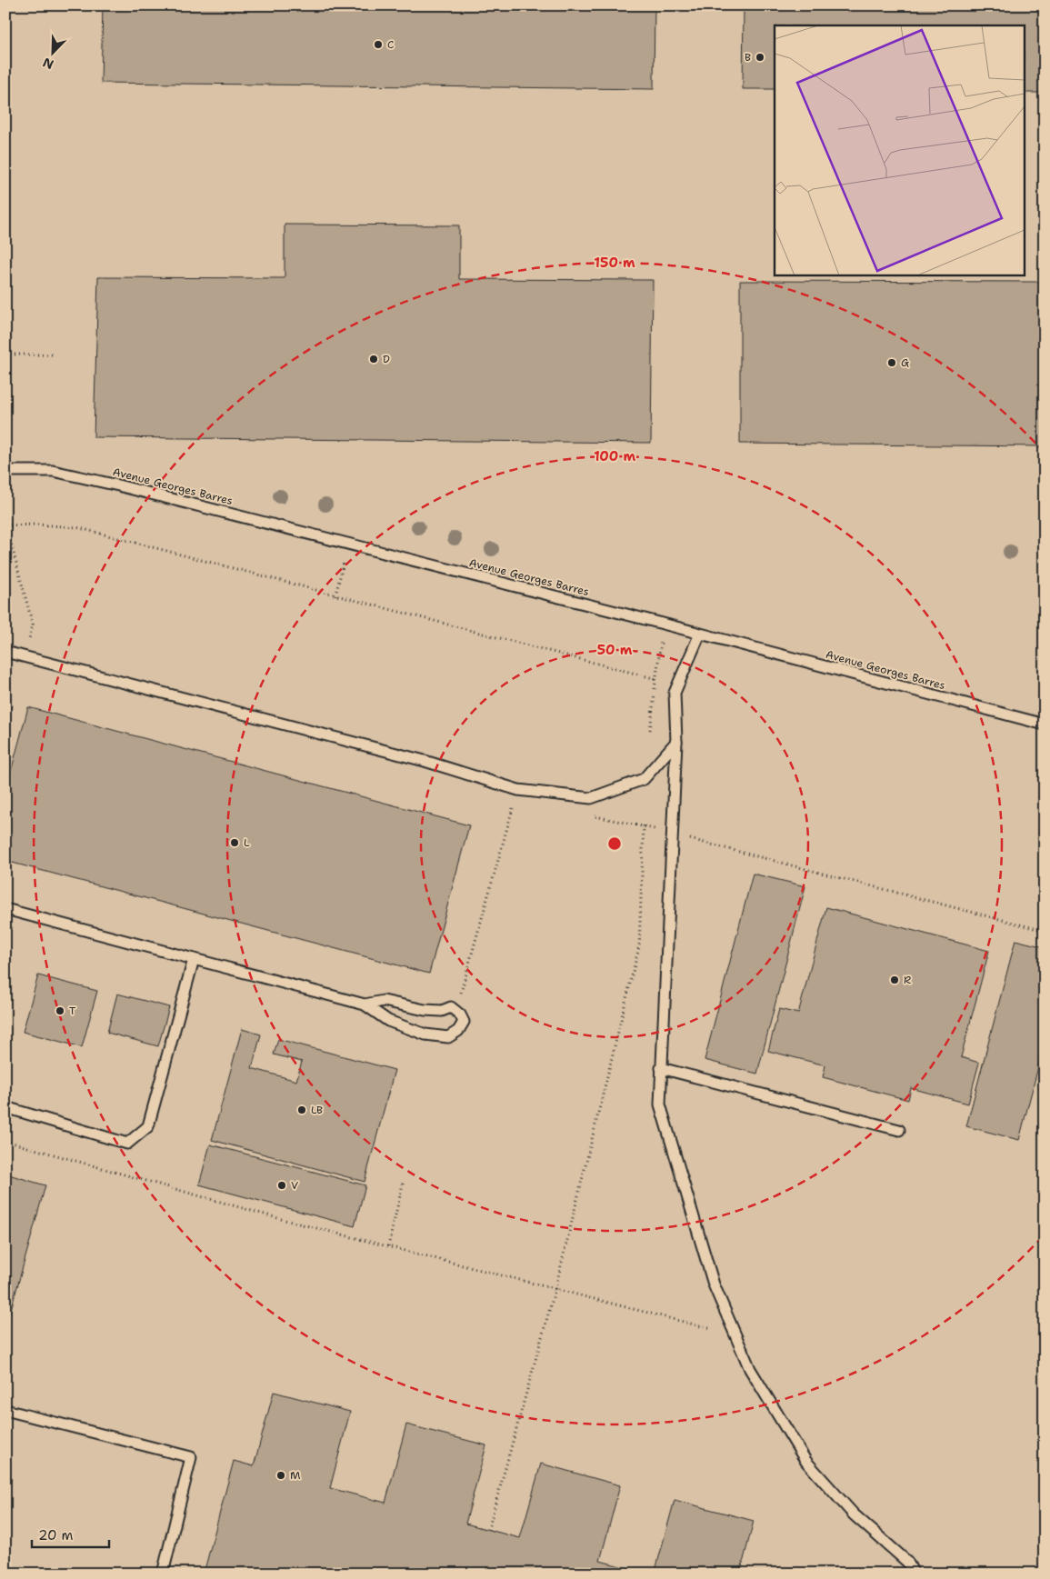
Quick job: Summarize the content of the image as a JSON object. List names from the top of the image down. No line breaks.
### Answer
{"streets":{"lane":["Avenue Georges Barres"]},"places":["C","B","D","G","L","R","T","LB","V","M"],"scale_bar":"20 m","north":"bottom left","rings":["150 m","100 m","50 m"]}
